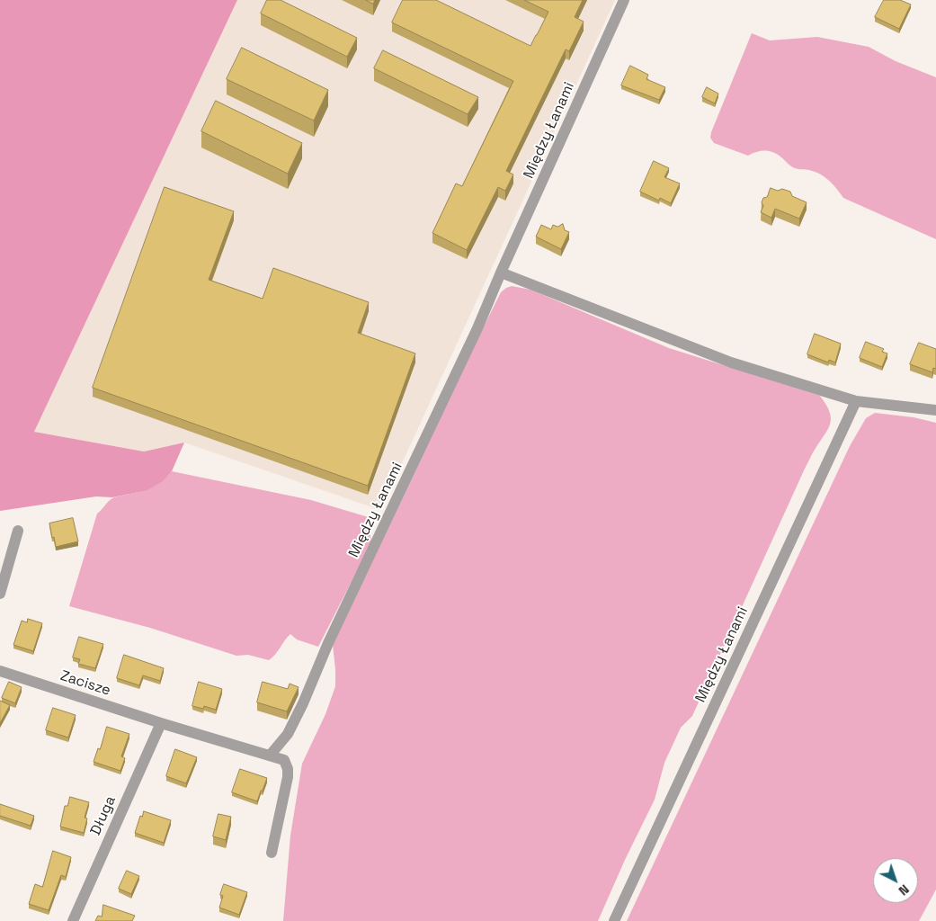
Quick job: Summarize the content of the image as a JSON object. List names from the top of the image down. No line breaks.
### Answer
{"streets":{"street":["Między Łanami","Zacisze","Długa"]},"crossings":[["Zacisze","Długa"]],"north":"bottom right"}
